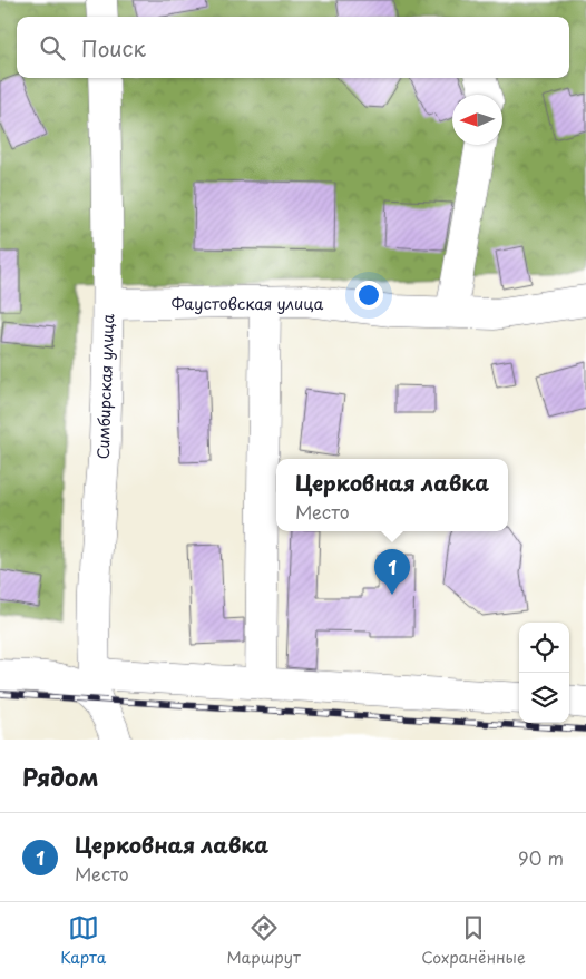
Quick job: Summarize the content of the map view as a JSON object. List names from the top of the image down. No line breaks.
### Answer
{"streets":{"street":["Фаустовская улица","Симбирская улица"]},"crossings":[["Фаустовская улица","Симбирская улица"]],"north":"left","page":{"search":"Поиск","popup":["Церковная лавка","Место"],"pins":"1","heading":"Рядом","list":[{"mark":"1","name":"Церковная лавка","note":"Место","value":"90 m"}],"nav":["Карта","Маршрут","Сохранённые"]}}
